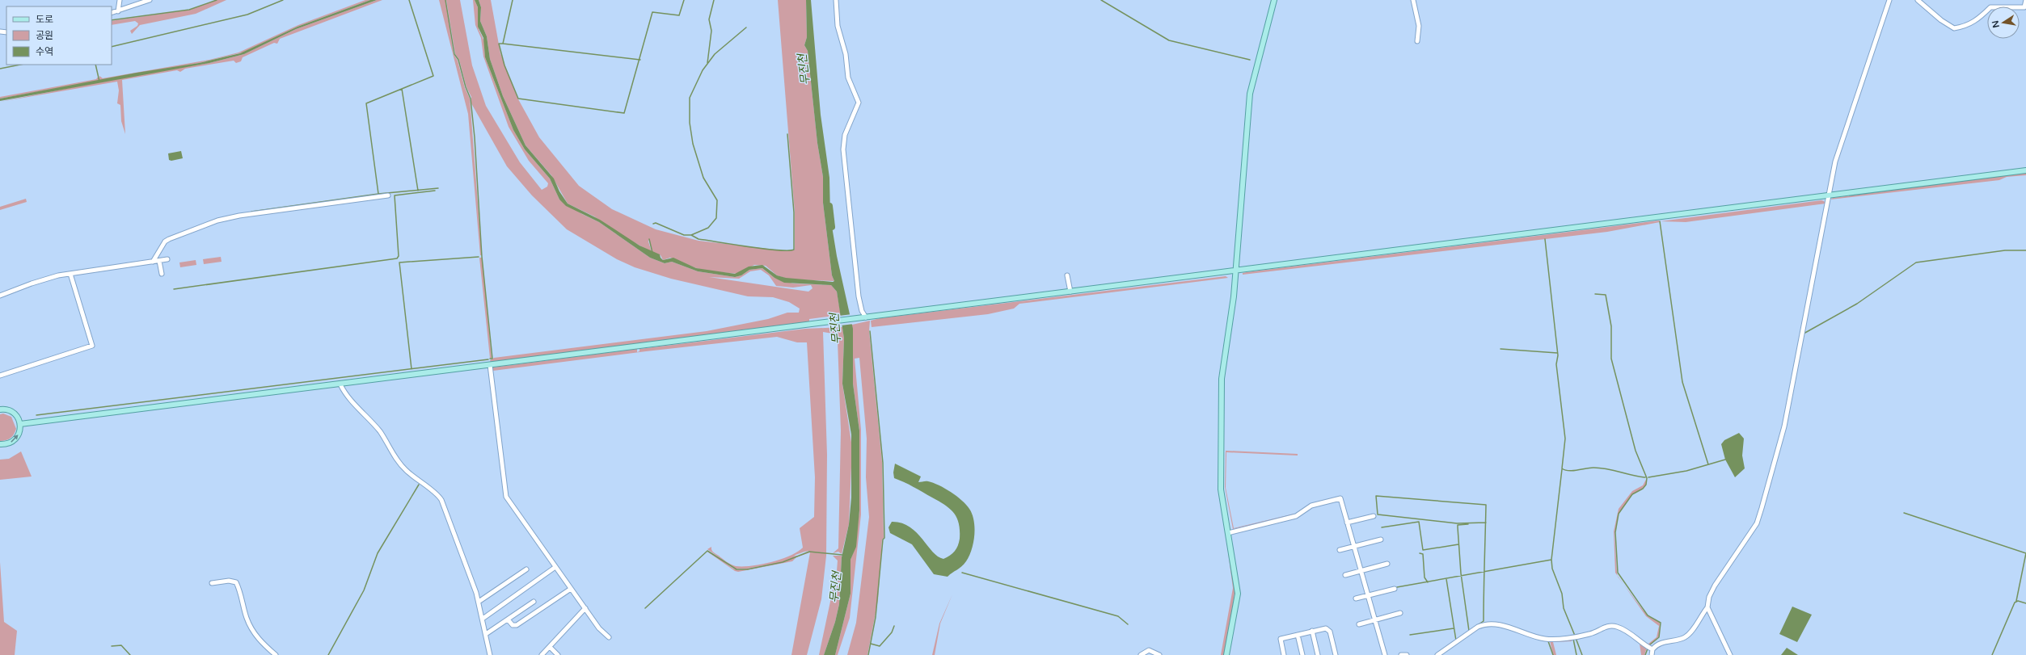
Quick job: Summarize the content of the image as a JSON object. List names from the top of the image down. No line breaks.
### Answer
{"water":["무진천"],"legend":["도로","공원","수역"],"north":"left"}
